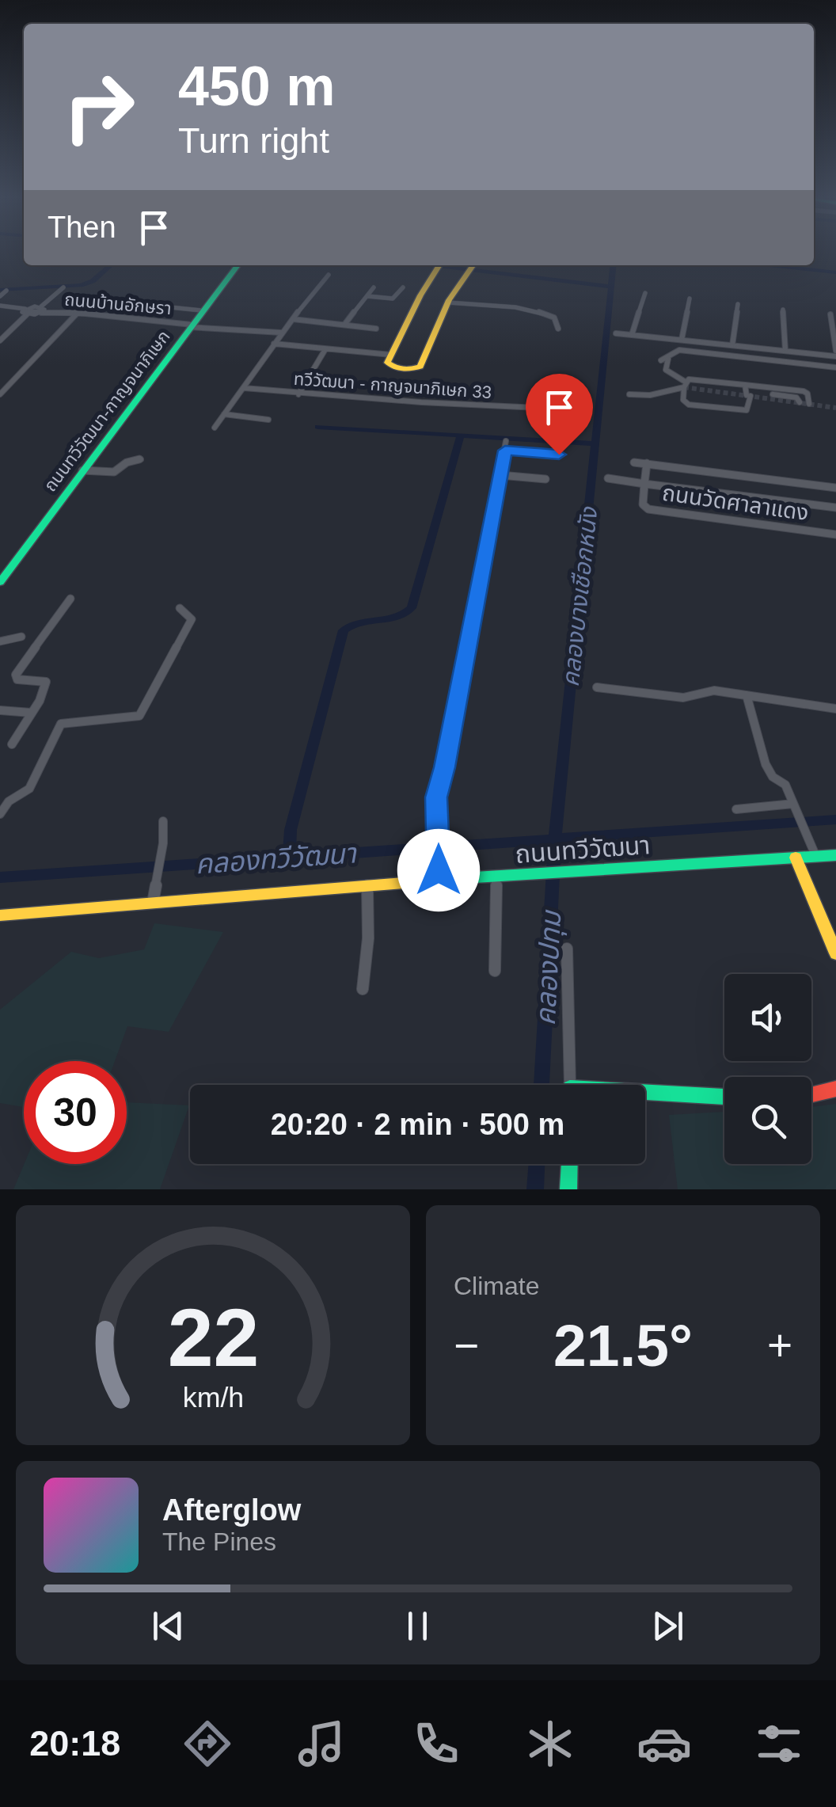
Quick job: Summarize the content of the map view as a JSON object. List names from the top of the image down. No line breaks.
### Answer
{"streets":{"main road":["ถนนทวีวัฒนา-กาญจนาภิเษก","ถนนทวีวัฒนา"],"street":["ถนนบ้านอักษรา","ทวีวัฒนา - กาญจนาภิเษก 33","ถนนวัดศาลาแดง"]},"crossings":[["ถนนบ้านอักษรา","ถนนทวีวัฒนา-กาญจนาภิเษก"]],"water":["คลองบางเชือกหนัง","คลองทวีวัฒนา","คลองปทุม"],"page":{"turn":["450 m","Turn right"],"then":"Then","limit":"30","trip":"20:20 · 2 min · 500 m","tile":"Climate","heat":["−","21.5°","+"],"song":["Afterglow","The Pines"],"tabs":"20:18","gauge":["22","km/h"]}}
